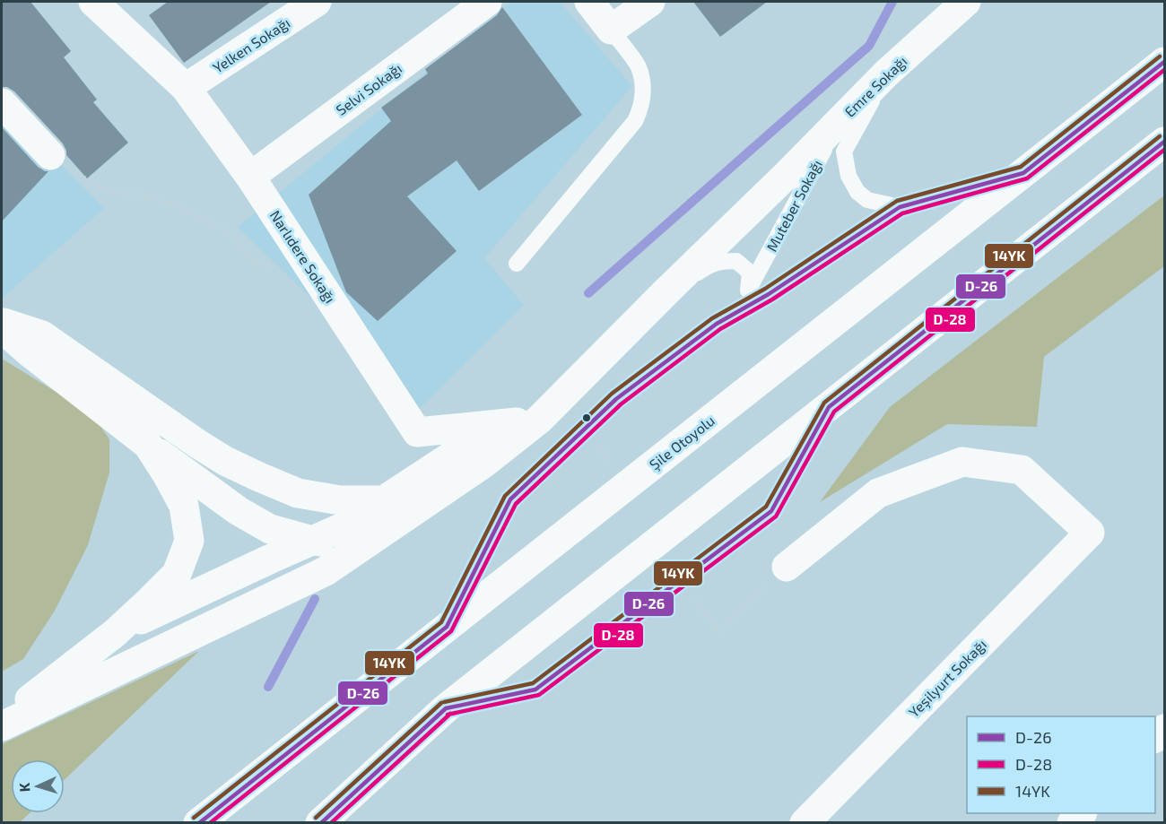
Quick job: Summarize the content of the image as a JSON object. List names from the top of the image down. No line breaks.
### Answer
{"streets":{"main road":["Yelken Sokağı","Emre Sokağı","Selvi Sokağı","Narlıdere Sokağı","Şile Otoyolu","Yeşilyurt Sokağı"],"lane":["Muteber Sokağı"]},"crossings":[["Yelken Sokağı","Narlıdere Sokağı"],["Emre Sokağı","Muteber Sokağı"],["Emre Sokağı","Narlıdere Sokağı"],["Selvi Sokağı","Narlıdere Sokağı"]],"lines":["transit line 14YK","transit line D-26","transit line D-28"],"legend":["D-26","D-28","14YK"],"north":"left"}
